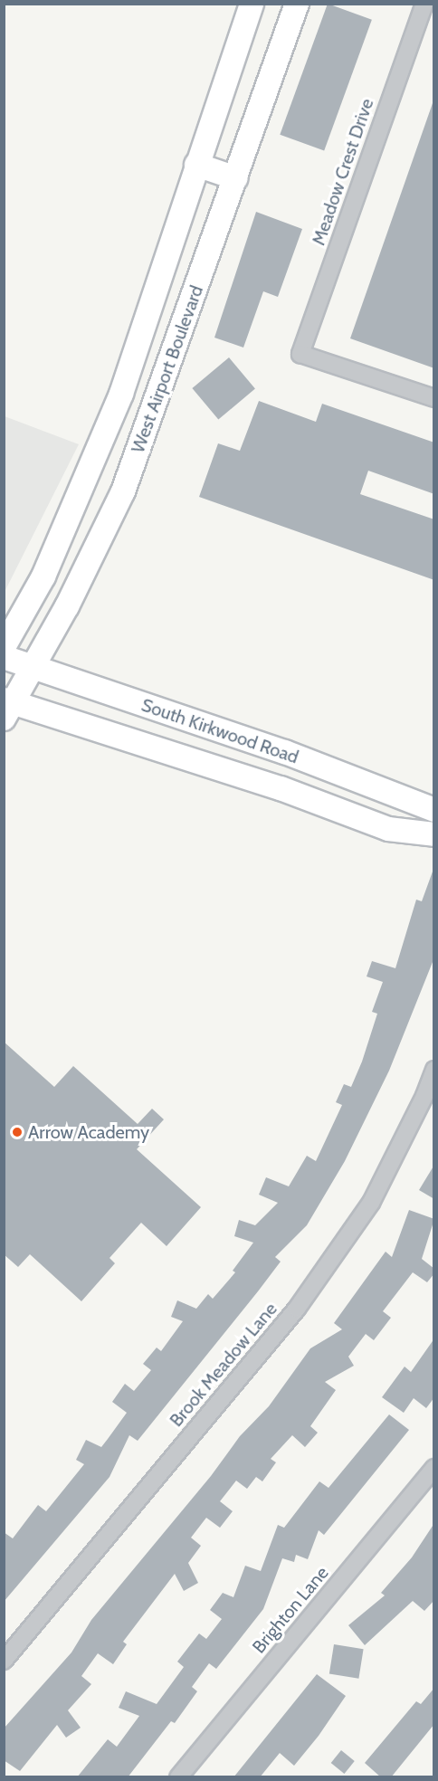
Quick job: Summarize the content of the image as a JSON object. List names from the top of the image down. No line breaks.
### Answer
{"streets":{"main road":["West Airport Boulevard","South Kirkwood Road"],"street":["Meadow Crest Drive","Brook Meadow Lane","Brighton Lane"]},"crossings":[["West Airport Boulevard","South Kirkwood Road"]],"places":["Arrow Academy"]}
